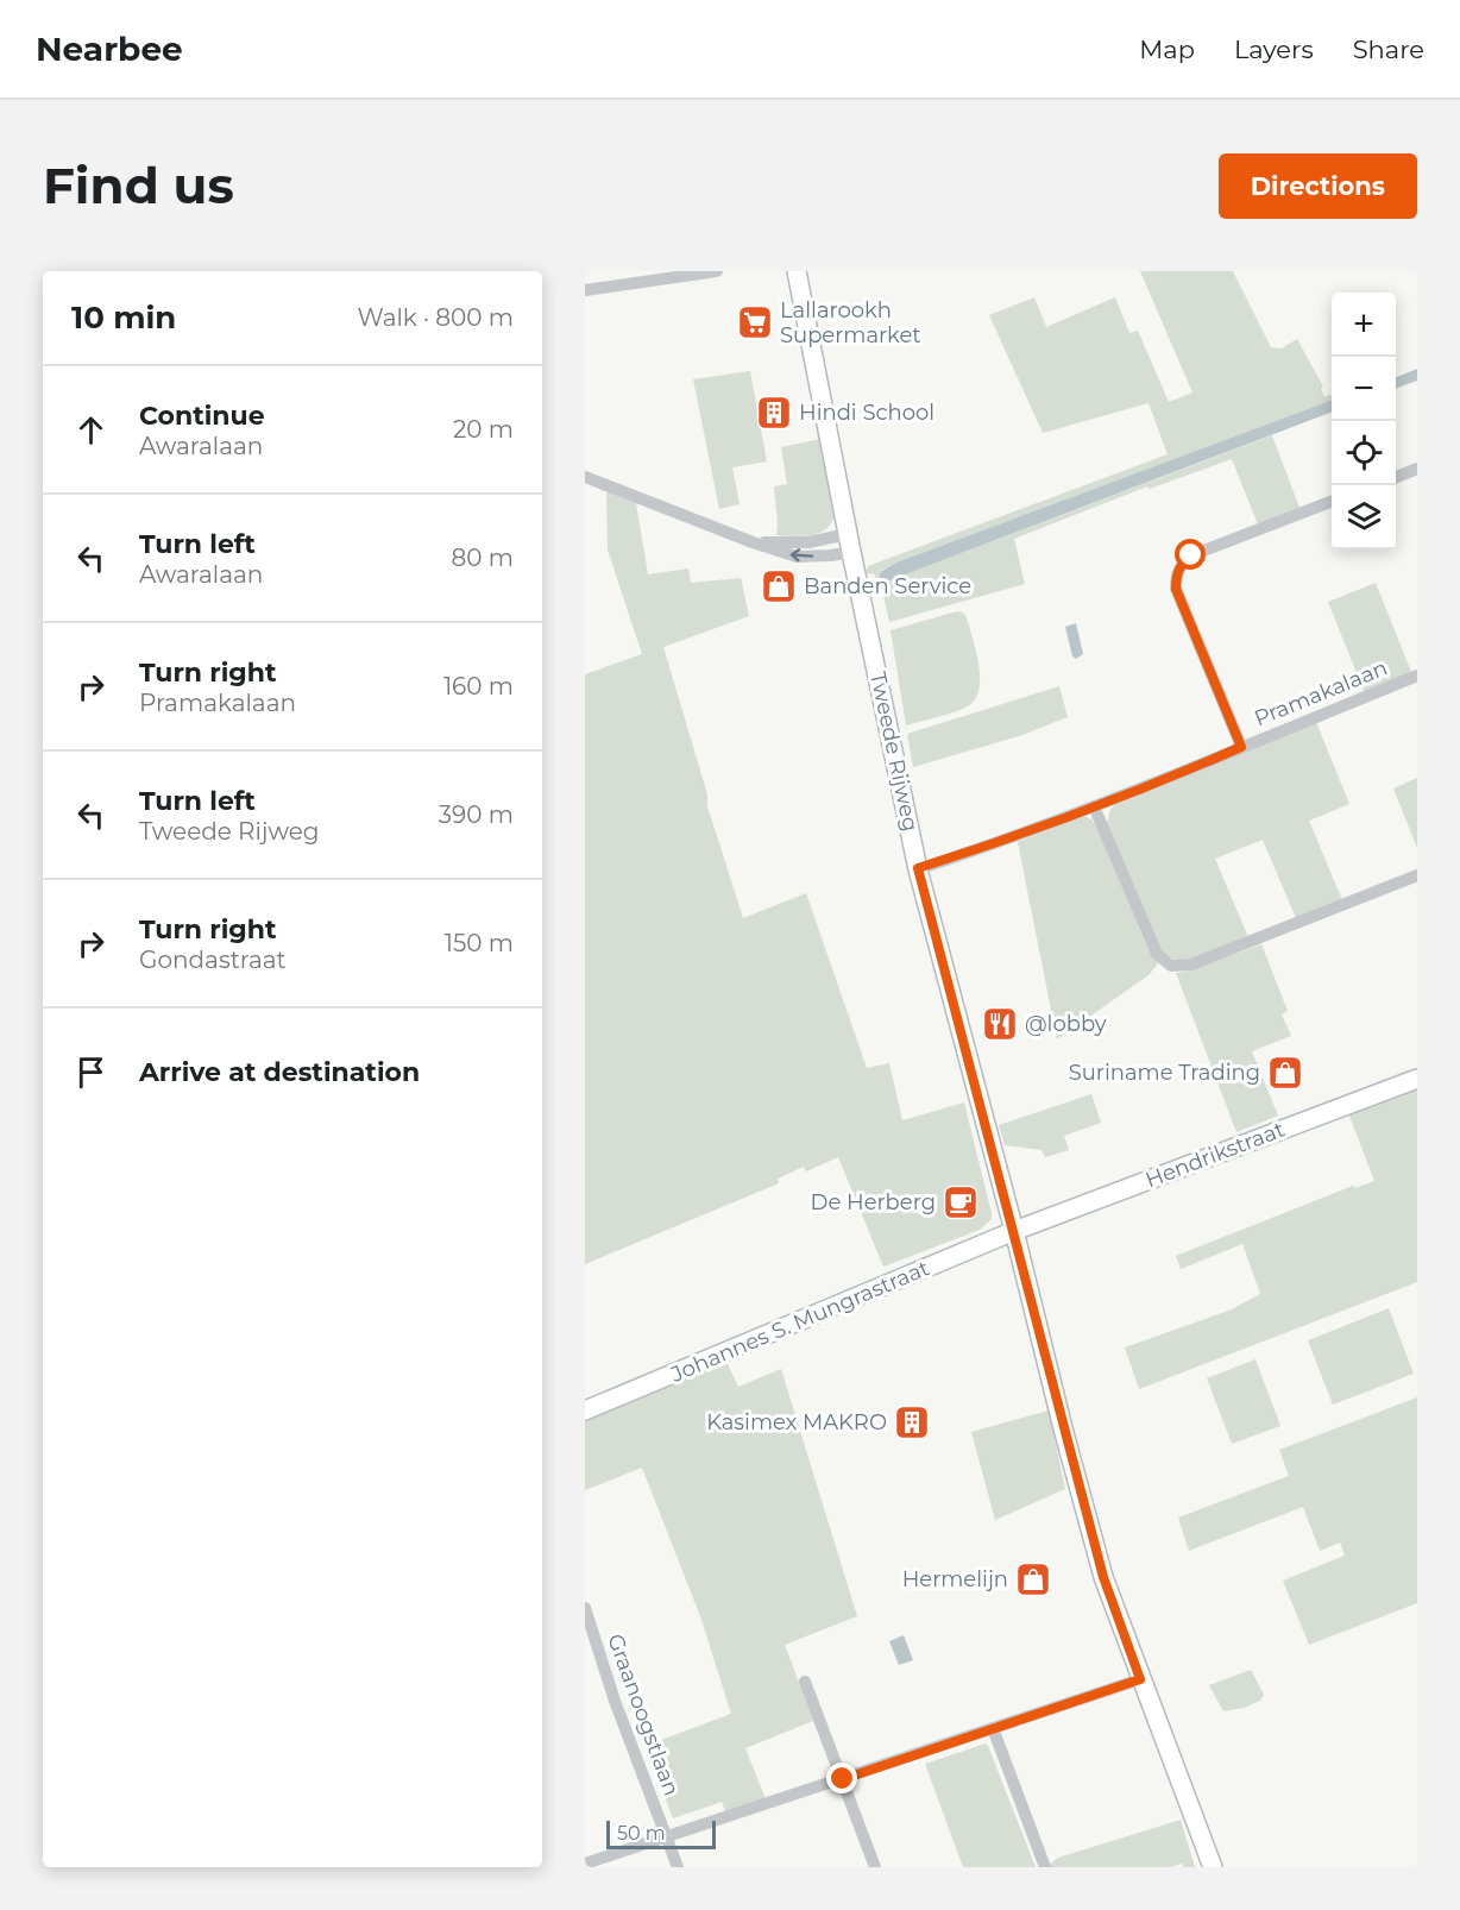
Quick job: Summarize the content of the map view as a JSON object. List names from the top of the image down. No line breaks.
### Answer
{"streets":{"street":["Pramakalaan","Tweede Rijweg","Hendrikstraat","Johannes S. Mungrastraat","Graanoogstlaan"]},"crossings":[["Pramakalaan","Tweede Rijweg"],["Tweede Rijweg","Hendrikstraat"],["Tweede Rijweg","Johannes S. Mungrastraat"],["Hendrikstraat","Johannes S. Mungrastraat"]],"places":{"supermarket":["Lallarookh Supermarket"],"building":["Hindi School","Kasimex MAKRO"],"shop":["Banden Service","Suriname Trading","Hermelijn"],"restaurant":["@lobby"],"cafe":["De Herberg"]},"scale_bar":"50 m","page":{"header":"Nearbee","nav":["Map","Layers","Share"],"buttons":"Directions","title":"Find us","heading":["10 min","Walk · 800 m"],"map_buttons":["+","−"],"list":[["Continue","Awaralaan","20 m"],["Turn left","Awaralaan","80 m"],["Turn right","Pramakalaan","160 m"],["Turn left","Tweede Rijweg","390 m"],["Turn right","Gondastraat","150 m"],"Arrive at destination"],"scale":"50 m"}}
